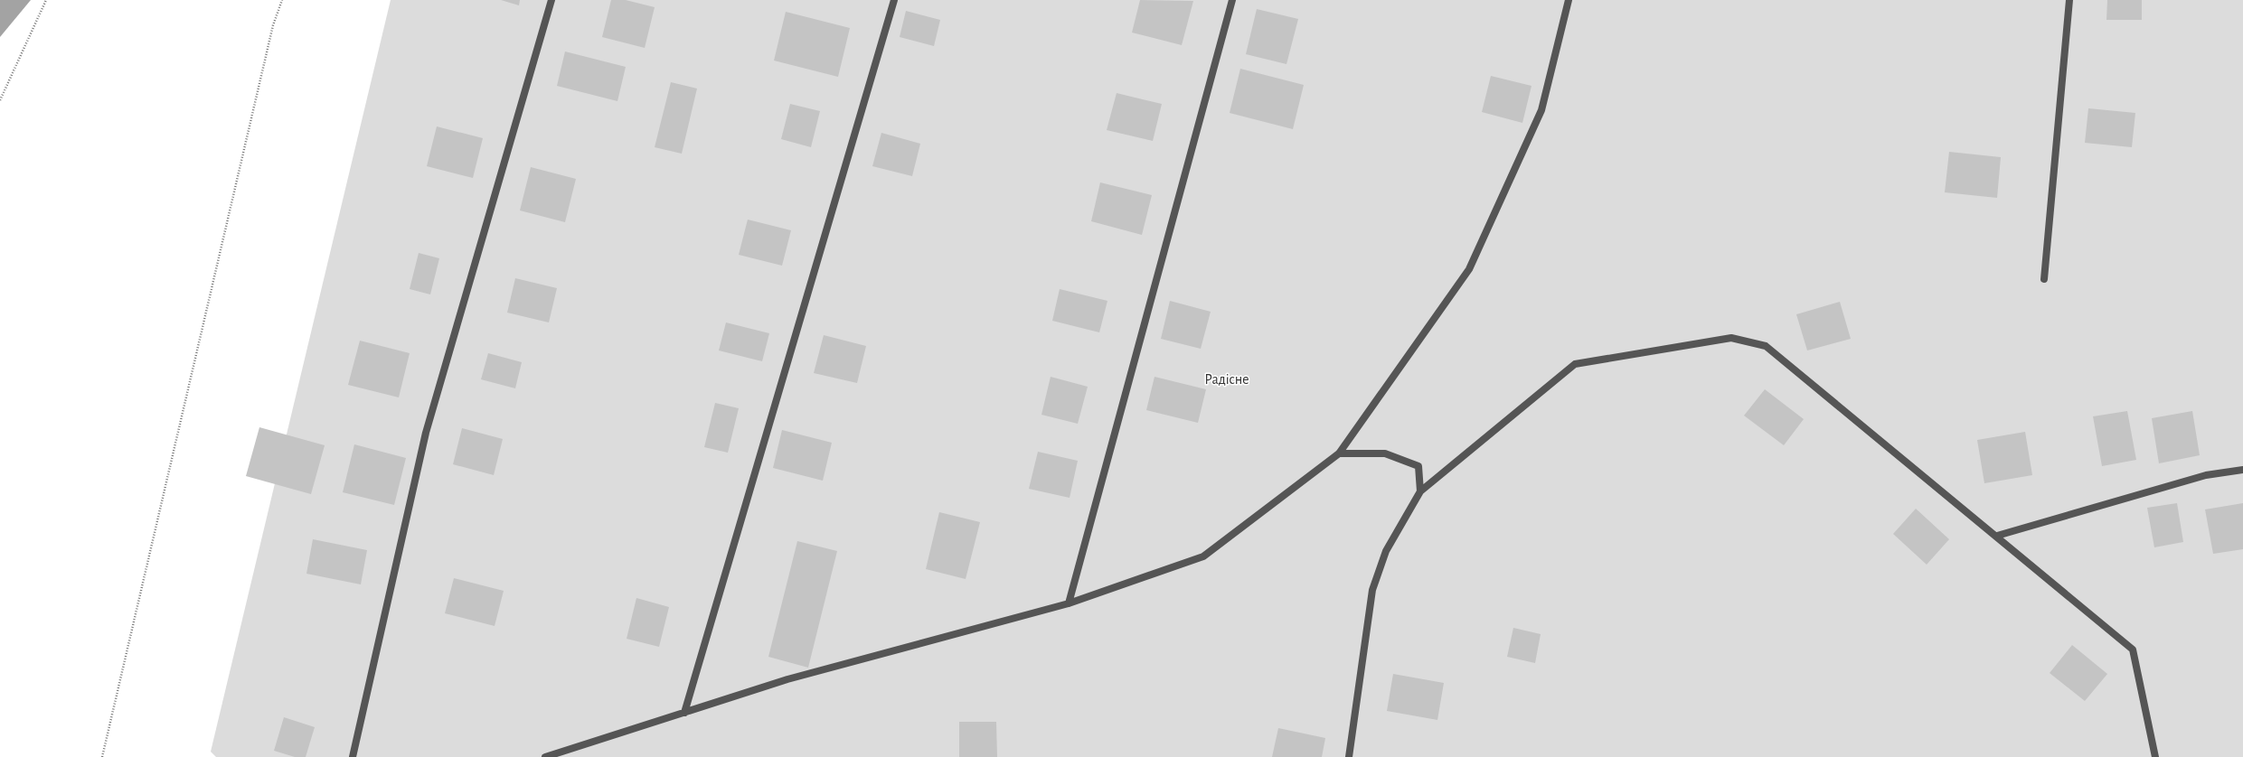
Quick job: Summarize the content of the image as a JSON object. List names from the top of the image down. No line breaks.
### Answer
{"parks":["Радісне"]}
